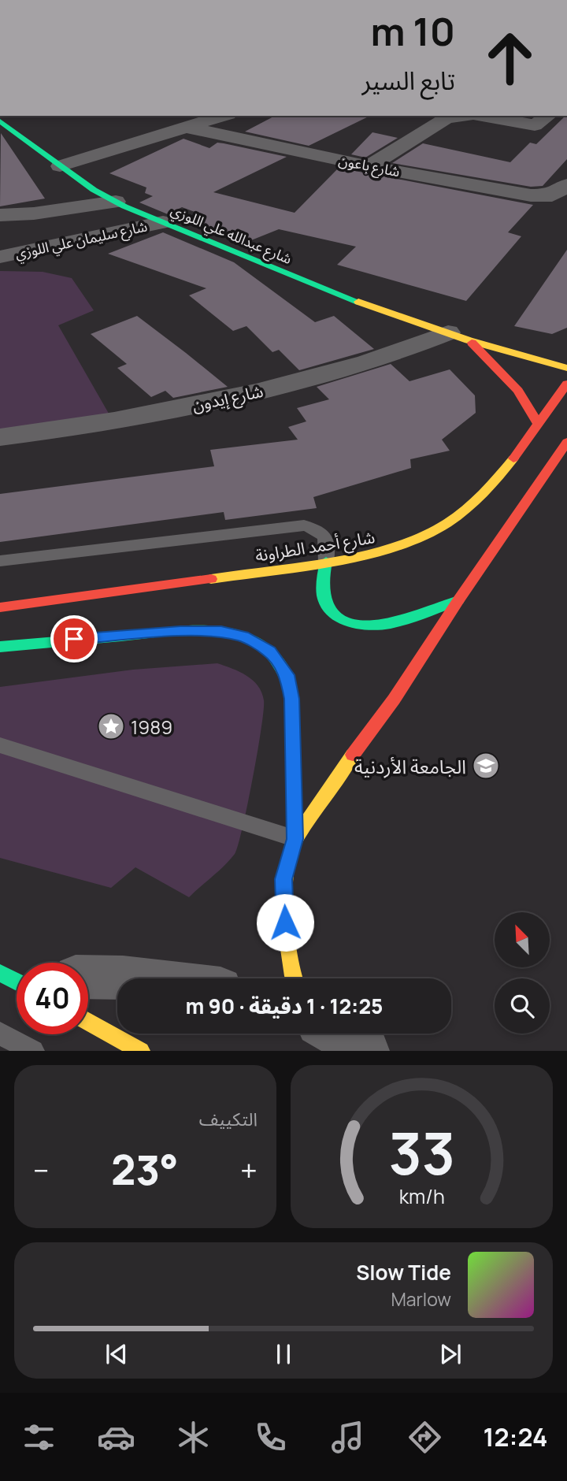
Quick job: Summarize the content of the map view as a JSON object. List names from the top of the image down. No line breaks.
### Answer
{"streets":{"street":["شارع باعون","شارع عبدالله علي اللوزي","شارع سليمان علي اللوزي","شارع إيدون","شارع أحمد الطراونة"]},"crossings":[["شارع عبدالله علي اللوزي","شارع سليمان علي اللوزي"],["شارع عبدالله علي اللوزي","شارع إيدون"],["شارع عبدالله علي اللوزي","شارع أحمد الطراونة"]],"places":{"place":["1989"],"school or university":["الجامعة الأردنية"]},"north":"top left","page":{"turn":["10 m","تابع السير"],"limit":"40","trip":"12:25 · 1 دقيقة · 90 m","tile":"التكييف","heat":["−","23°","+"],"song":["Slow Tide","Marlow"],"tabs":"12:24","gauge":["33","km/h"]}}
